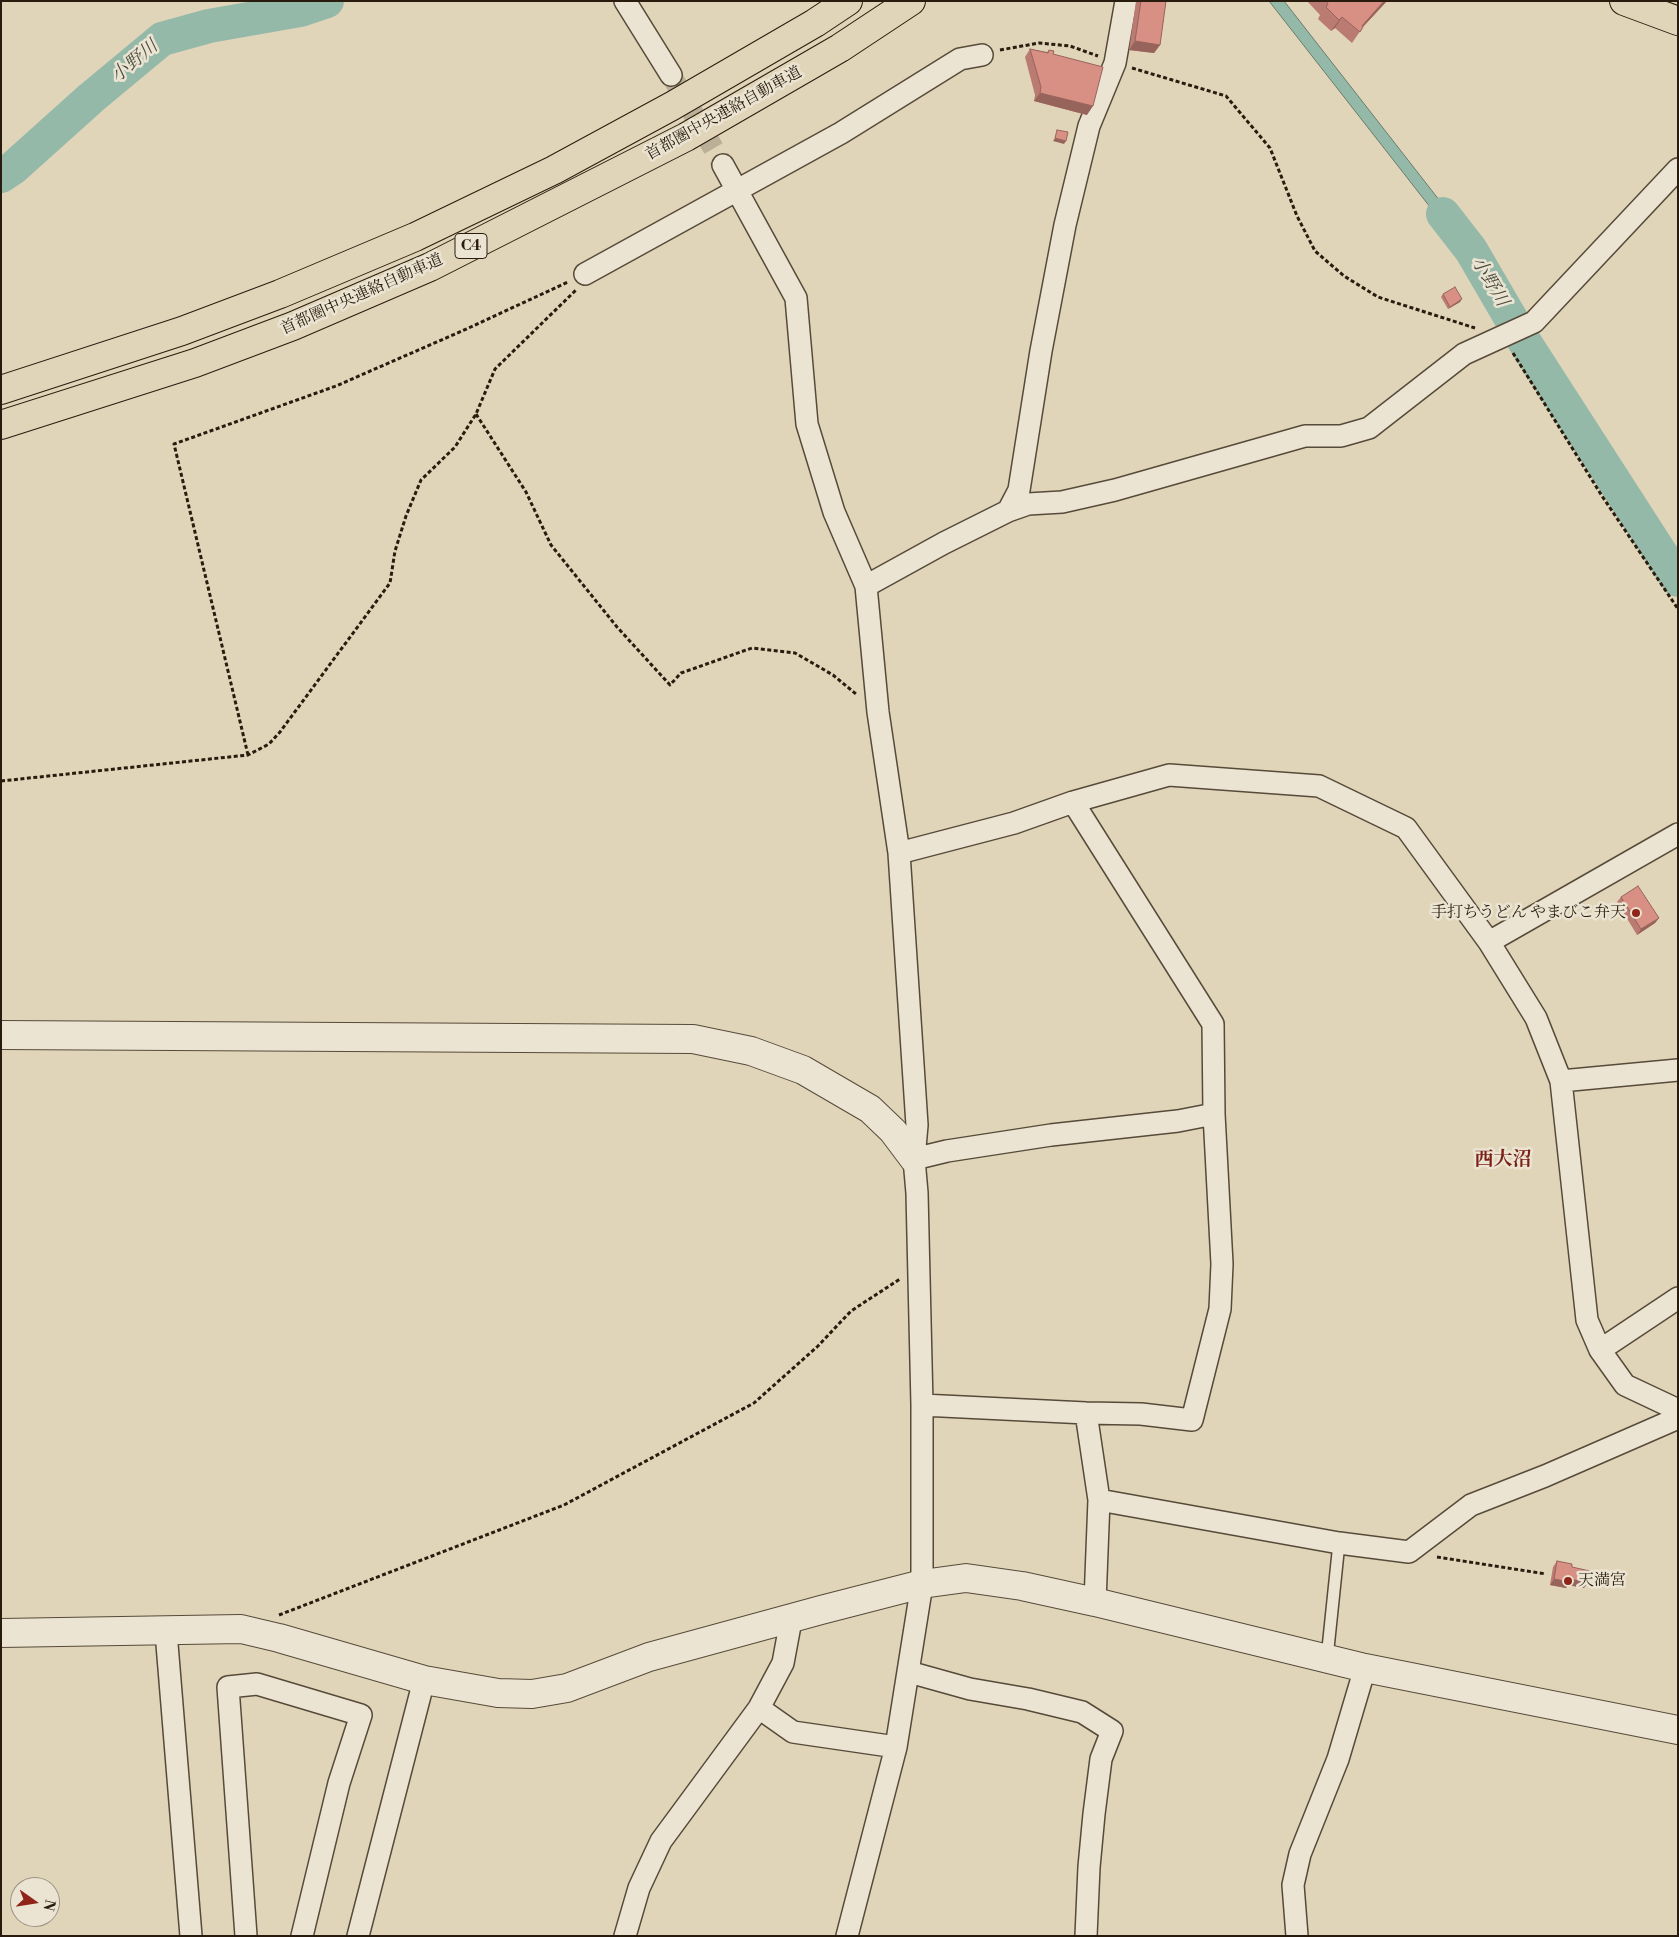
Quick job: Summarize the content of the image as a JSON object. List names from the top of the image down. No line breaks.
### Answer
{"streets":{"highway":["首都圏中央連絡自動車道","C4"]},"districts":["西大沼"],"water":["小野川"],"places":["手打ちうどん やまびこ弁天","天満宮"],"north":"right"}
